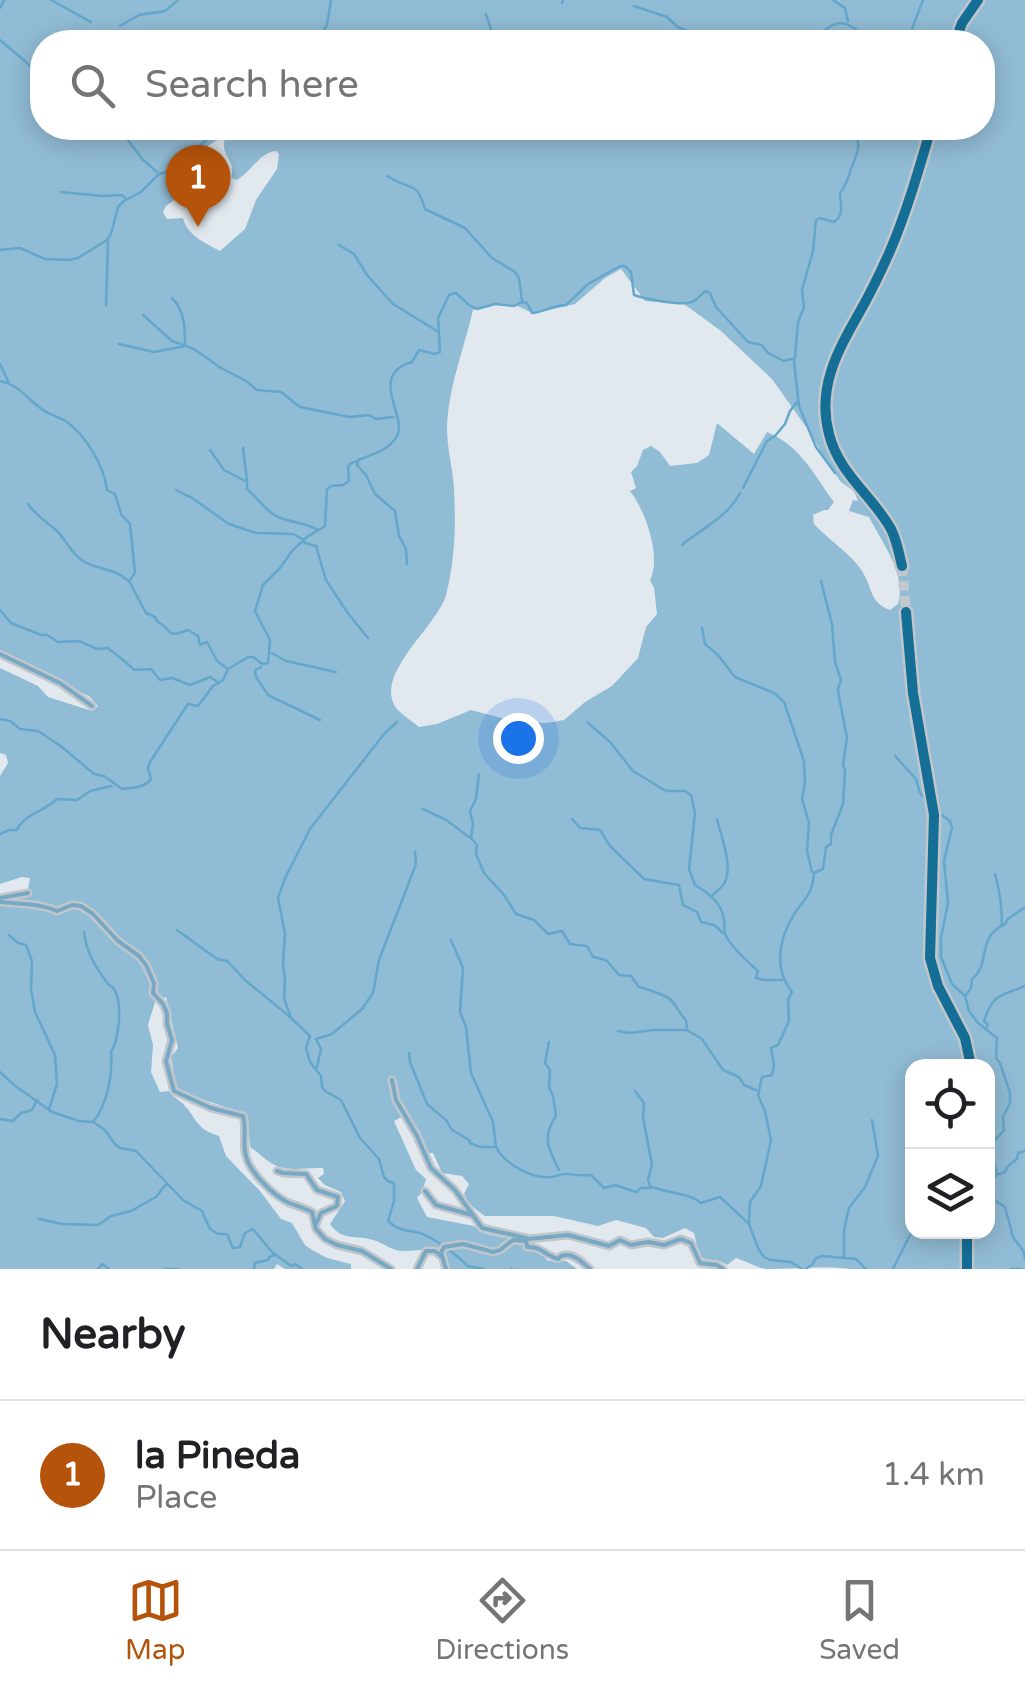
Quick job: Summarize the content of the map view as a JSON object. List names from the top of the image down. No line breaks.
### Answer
{"page":{"search":"Search here","pins":"1","heading":"Nearby","list":[{"mark":"1","name":"la Pineda","note":"Place","value":"1.4 km"}],"nav":["Map","Directions","Saved"]}}
